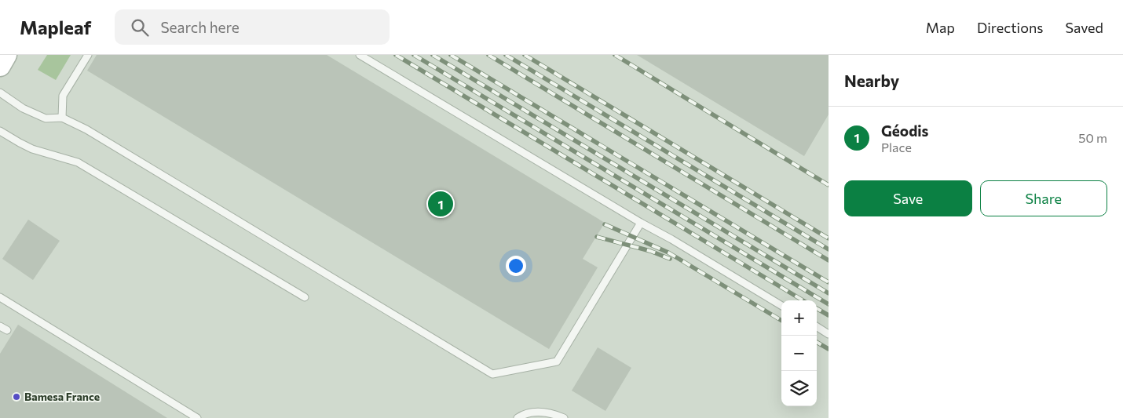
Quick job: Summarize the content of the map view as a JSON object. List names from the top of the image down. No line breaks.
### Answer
{"places":["Bamesa France"],"page":{"header":"Mapleaf","search":"Search here","nav":["Map","Directions","Saved"],"heading":"Nearby","list":[{"mark":"1","name":"Géodis","note":"Place","value":"50 m"}],"buttons":["Save","Share"],"pins":"1","map_buttons":["+","−"]}}
